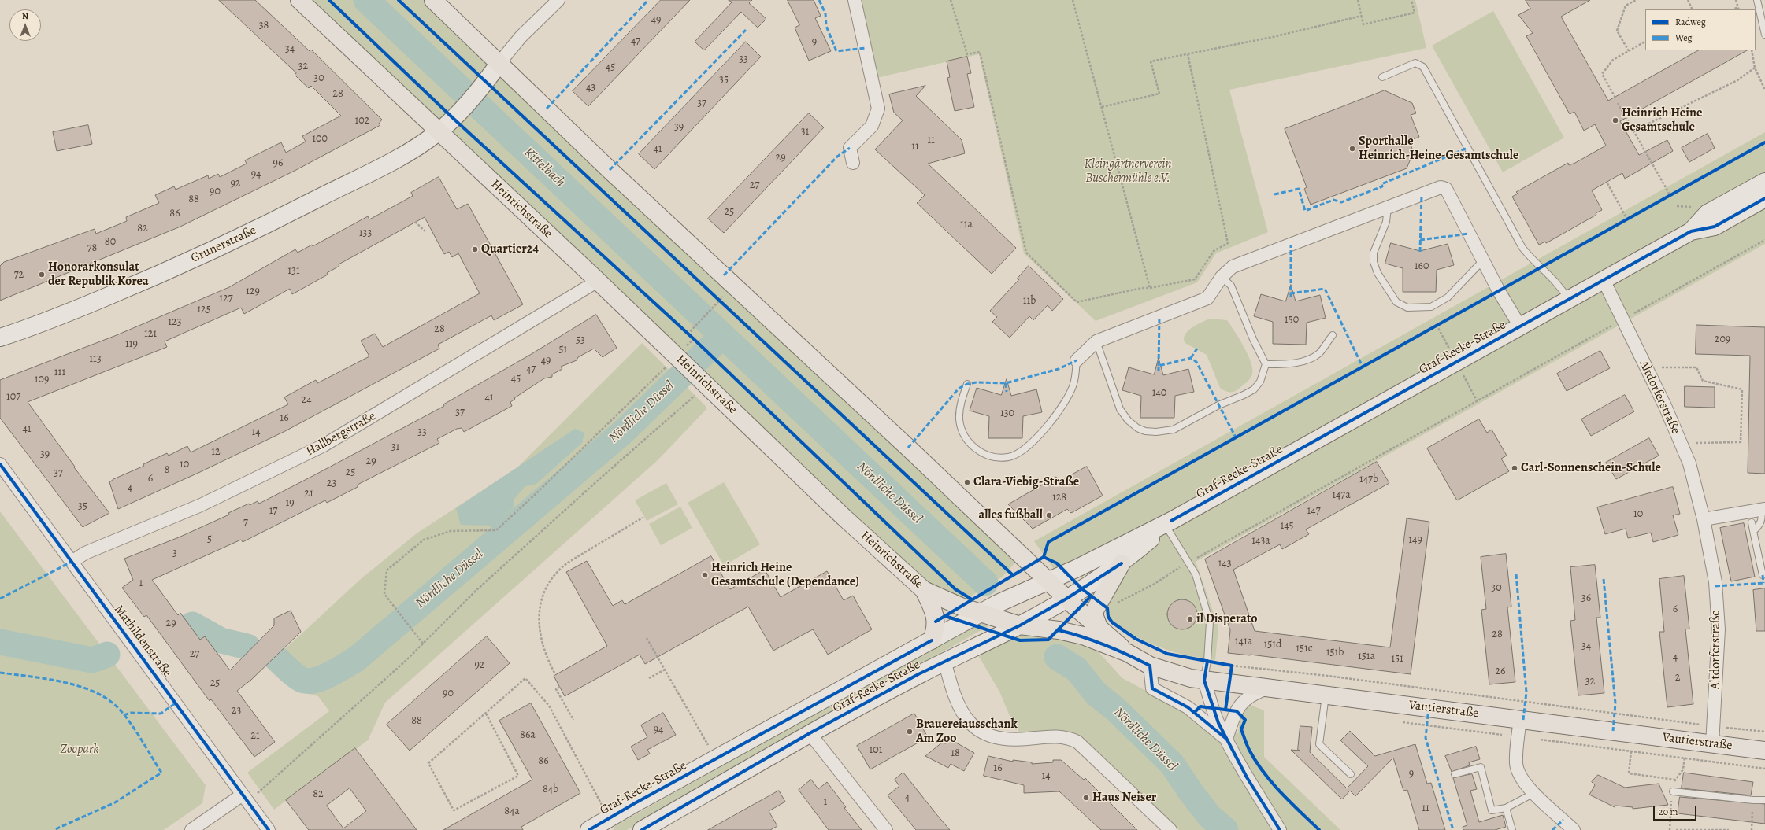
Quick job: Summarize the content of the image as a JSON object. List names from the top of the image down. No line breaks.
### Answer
{"streets":{"main road":["Heinrichstraße","Vautierstraße"],"street":["Grunerstraße","Graf-Recke-Straße","Altdorferstraße","Hallbergstraße","Mathildenstraße"]},"crossings":[["Heinrichstraße","Grunerstraße"],["Heinrichstraße","Graf-Recke-Straße"],["Heinrichstraße","Hallbergstraße"],["Heinrichstraße","Vautierstraße"],["Graf-Recke-Straße","Altdorferstraße"],["Altdorferstraße","Vautierstraße"],["Hallbergstraße","Mathildenstraße"]],"water":["Kittelbach","Nördliche Düssel"],"parks":["Kleingärtnerverein Buschermühle e.V.","Zoopark"],"places":["Heinrich Heine Gesamtschule","Sporthalle Heinrich-Heine-Gesamtschule","Quartier24","Honorarkonsulat der Republik Korea","Carl-Sonnenschein-Schule","Clara-Viebig-Straße","alles fußball","Heinrich Heine Gesamtschule (Dependance)","il Disperato","Brauereiausschank Am Zoo","Haus Neiser"],"house_numbers":["49","38","47","9","34","33","32","45","30","35","43","28","37","102","39","31","100","11","11","41","29","96","94","92","27","90","88","25","86","11a","82","133","80","78","160","131","72","129","127","11b","125","150","123","28","121","209","53","119","51","113","49","47","111","45","109","140","107","41","24","37","130","16","41","14","33","31","12","39","29","10","8","25","37","6","147b","23","4","21","147a","128","19","35","17","147","10","7","145","5","149","143a","3","143","1","30","36","6","29","28","141a","151d","34","151c","151b","27","151a","4","151","92","26","2","32","25","90","23","88","94","86a","21","101","18","86","16","9","14","84b","82","4","1","11","84a"],"legend":["Radweg","Weg"],"scale_bar":"20 m","north":"top"}
